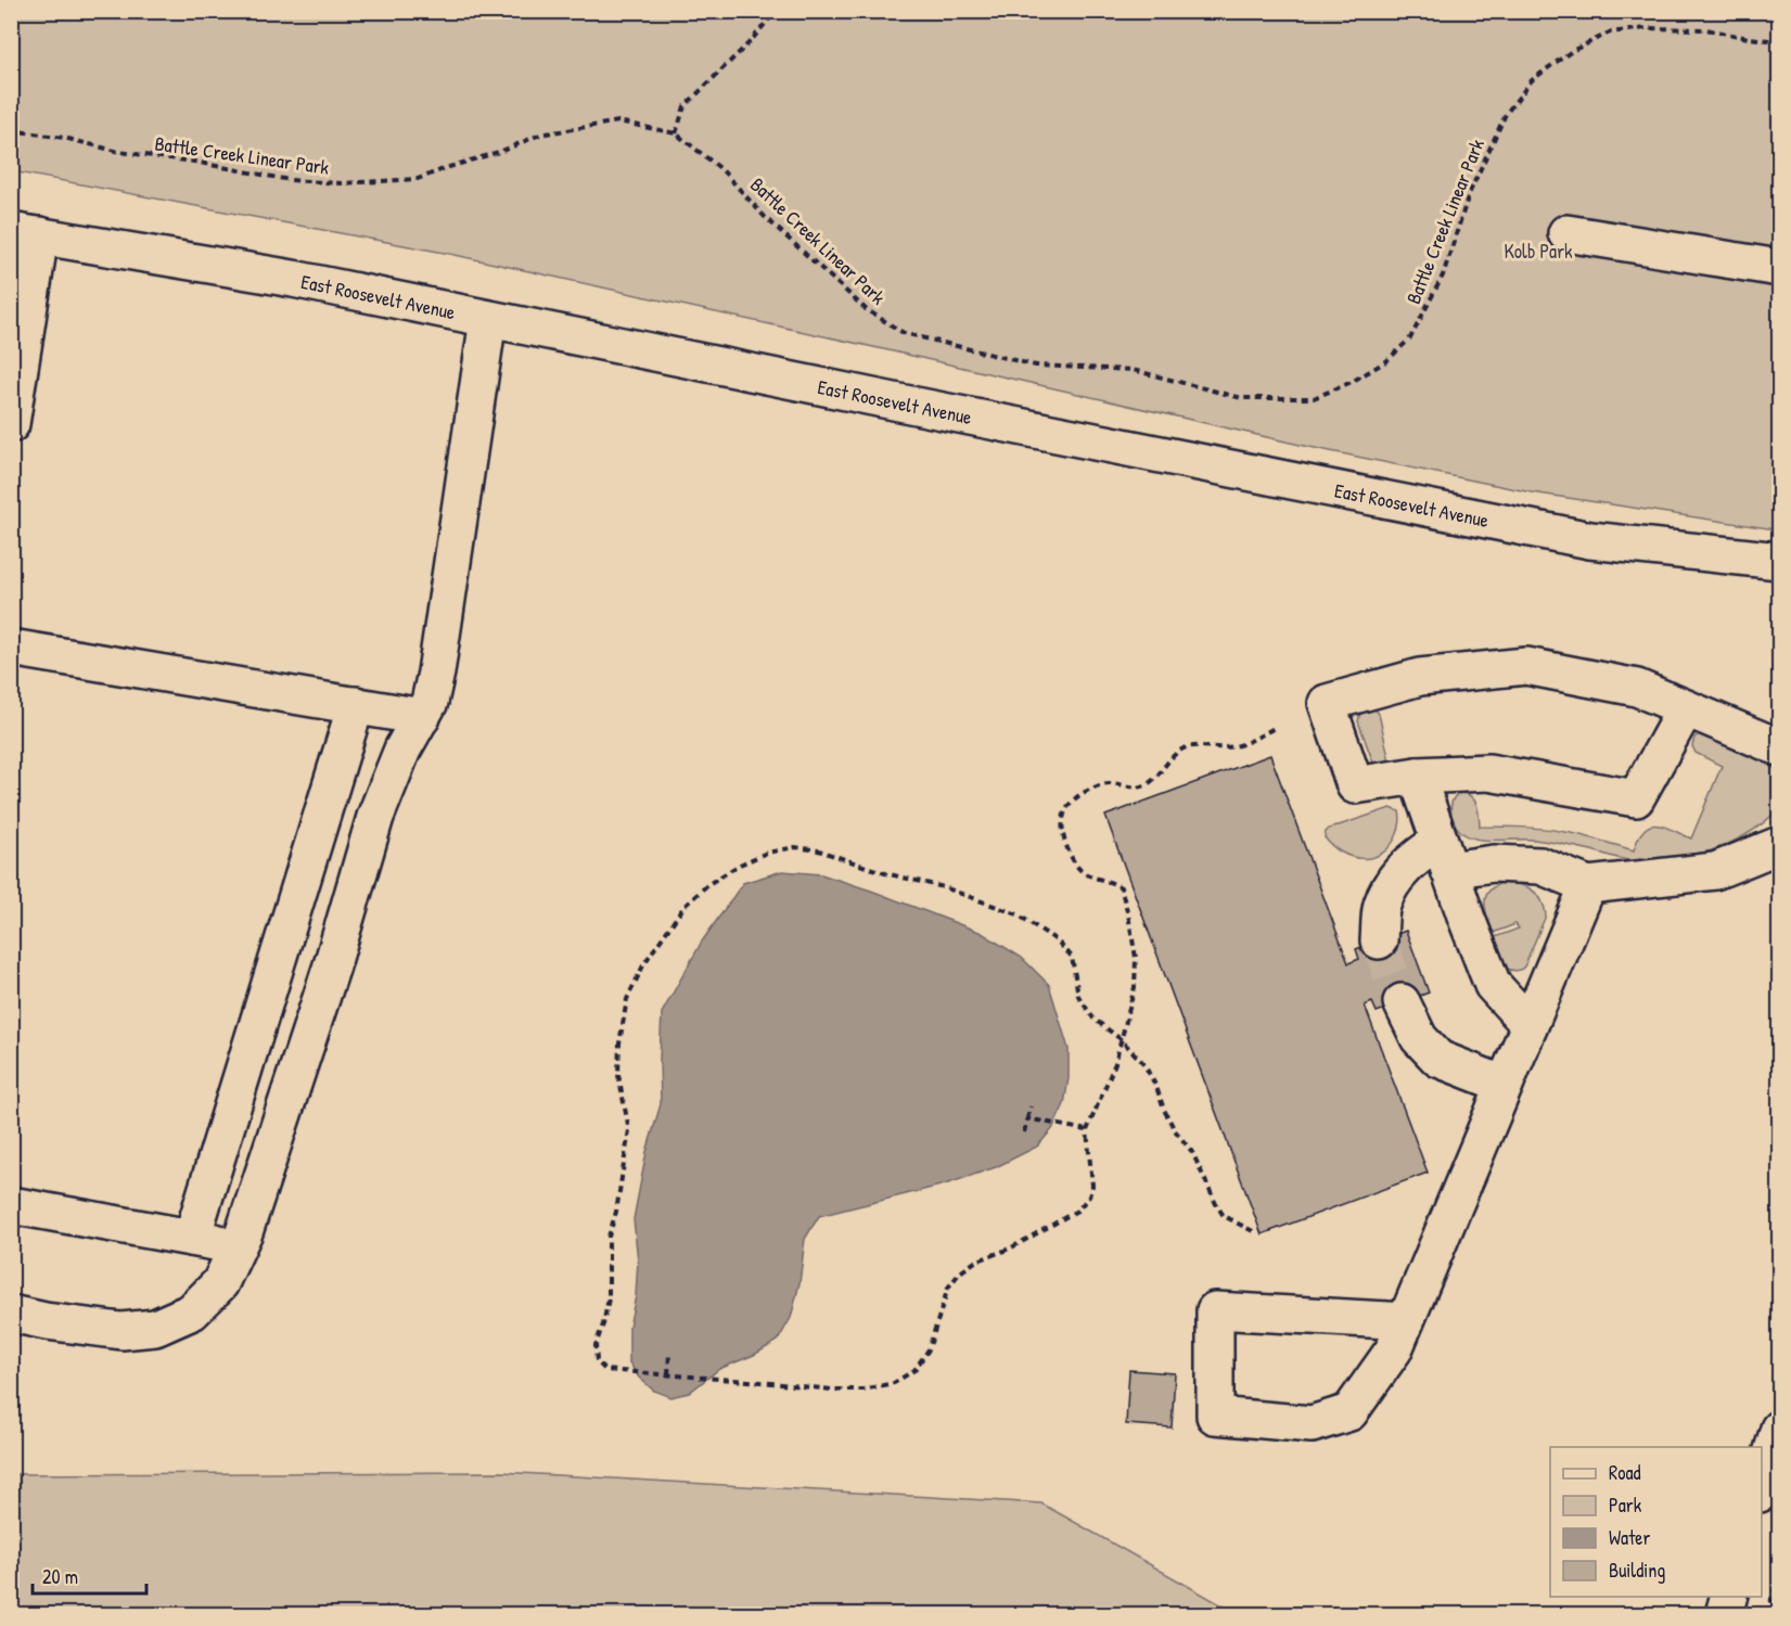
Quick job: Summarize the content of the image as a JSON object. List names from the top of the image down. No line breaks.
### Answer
{"streets":{"street":["East Roosevelt Avenue"],"path":["Battle Creek Linear Park"]},"parks":["Kolb Park"],"legend":["Road","Park","Water","Building"],"scale_bar":"20 m"}
